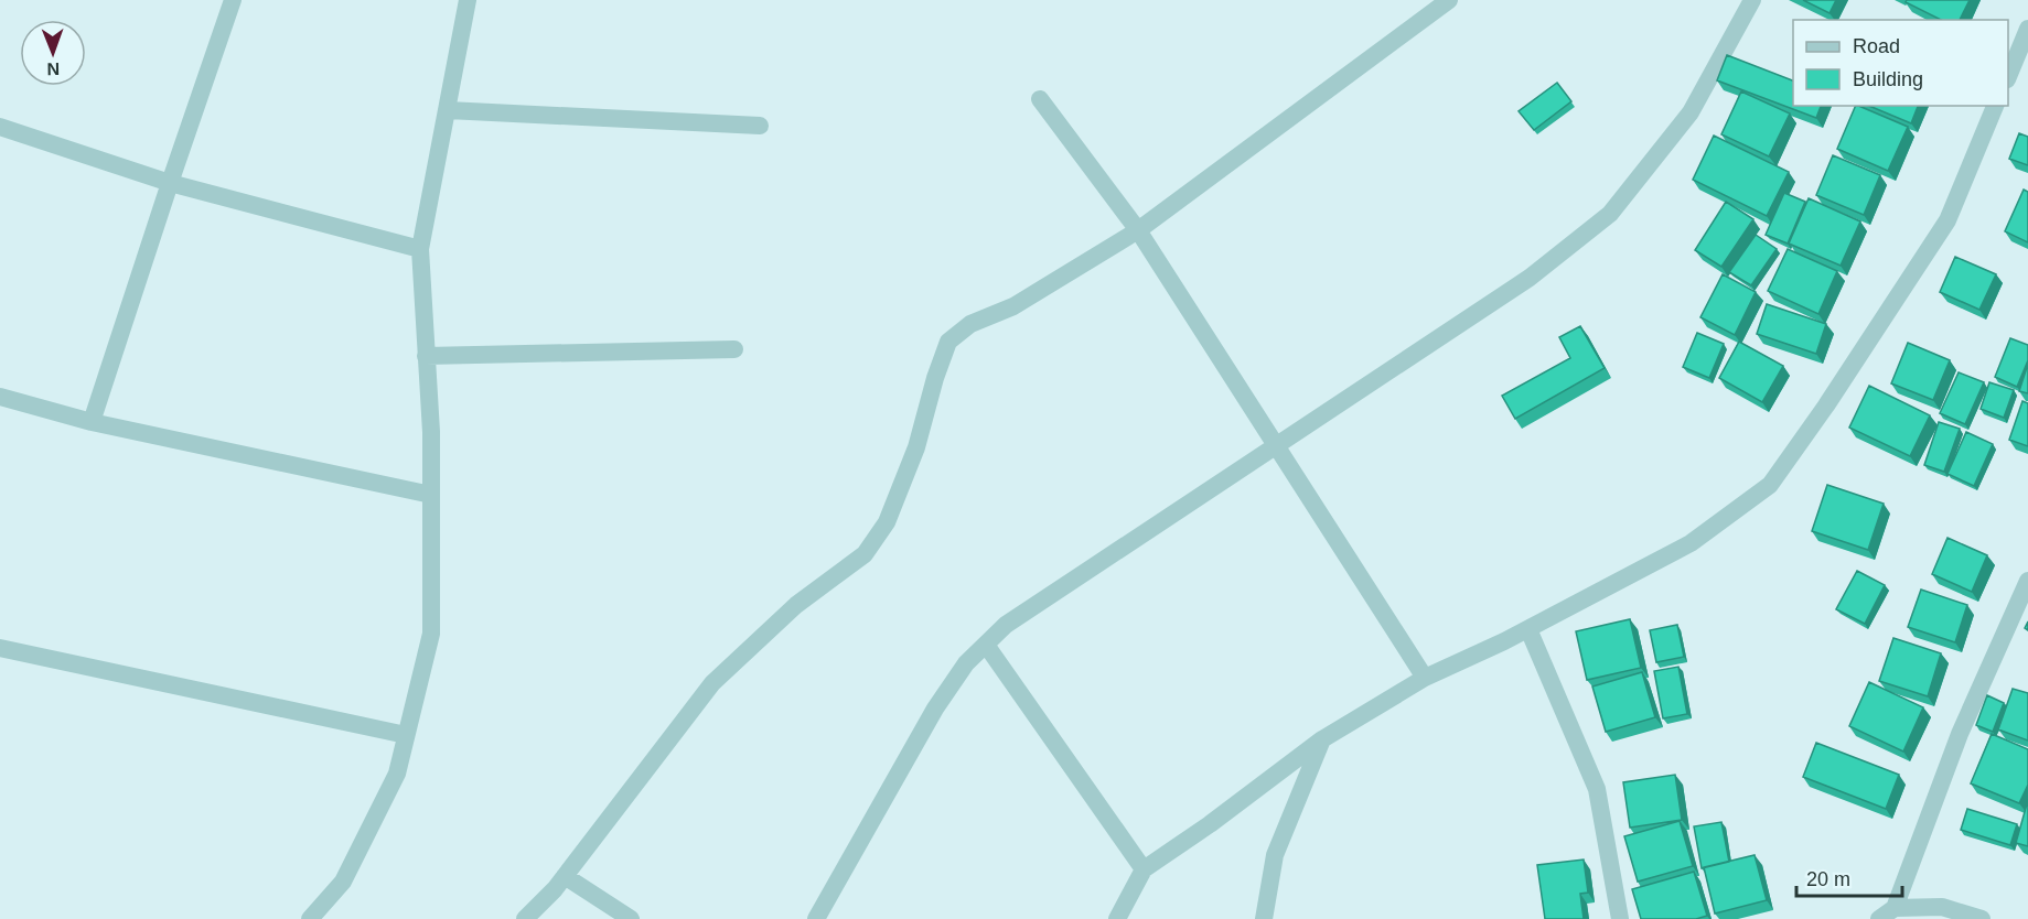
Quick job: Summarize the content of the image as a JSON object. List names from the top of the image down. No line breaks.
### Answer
{"legend":["Road","Building"],"scale_bar":"20 m","north":"bottom"}
